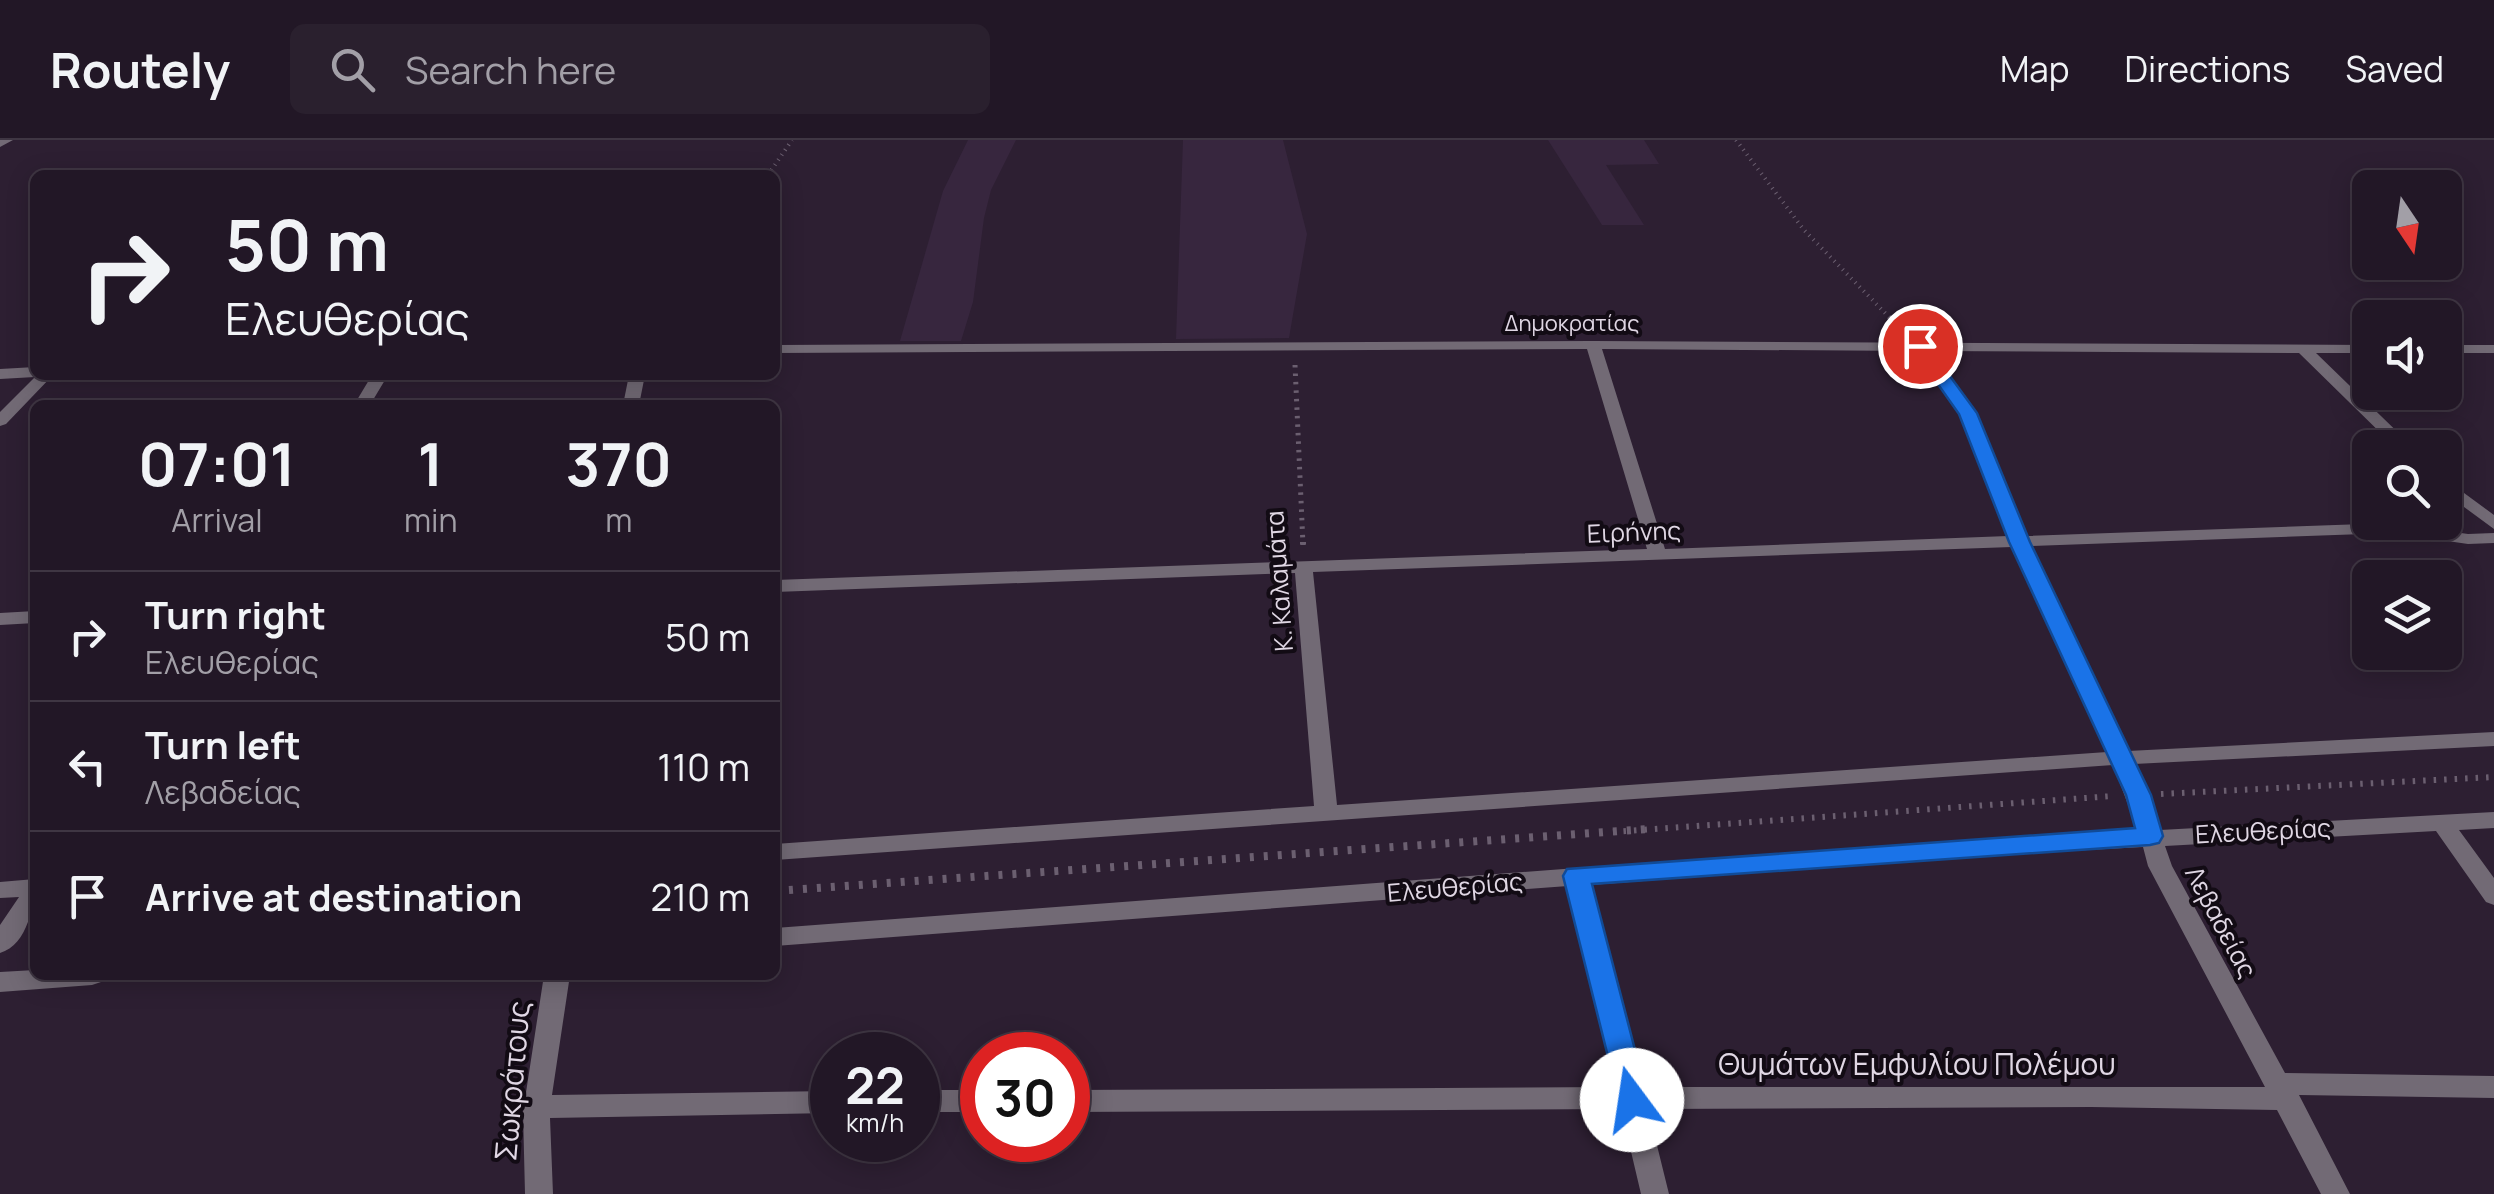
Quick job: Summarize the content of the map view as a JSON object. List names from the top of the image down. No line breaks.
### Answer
{"streets":{"street":["Δημοκρατίας","Ειρήνης","Κ. Καλαμάτα","Ελευθερίας","Λεβαδείας","Θυμάτων Εμφυλίου Πολέμου","Σωκράτους"]},"crossings":[["Δημοκρατίας","Κ. Καλαμάτα"],["Δημοκρατίας","Λεβαδείας"],["Ειρήνης","Κ. Καλαμάτα"],["Ειρήνης","Λεβαδείας"],["Ελευθερίας","Λεβαδείας"],["Λεβαδείας","Θυμάτων Εμφυλίου Πολέμου"]],"north":"bottom","page":{"header":"Routely","search":"Search here","nav":["Map","Directions","Saved"],"turn":["50 m","Ελευθερίας"],"eta":["07:01","Arrival","1","min","370","m"],"list":[{"name":"Turn right","note":"Ελευθερίας","value":"50 m"},{"name":"Turn left","note":"Λεβαδείας","value":"110 m"},{"name":"Arrive at destination","value":"210 m"}],"speed":"22 km/h","limit":"30"}}
